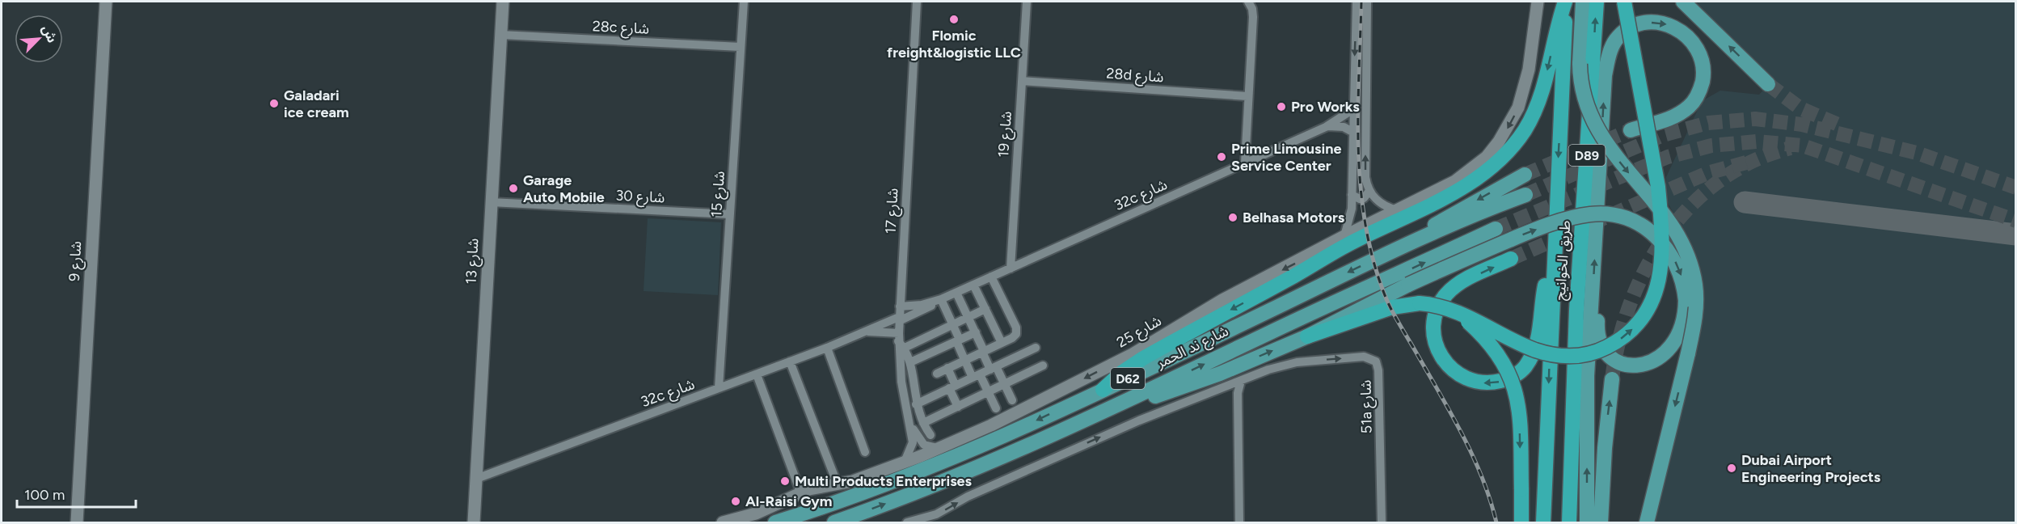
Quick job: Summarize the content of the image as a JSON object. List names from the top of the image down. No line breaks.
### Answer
{"streets":{"highway":["D89","طريق الخوانيج"],"main road":["شارع ند الحمر","D62"],"street":["28c شارع","28d شارع","شارع 19","شارع 15","32c شارع","شارع 30","شارع 17","شارع 9","شارع 13","شارع 25","51a شارع"]},"crossings":[["28c شارع","شارع 15"],["28c شارع","شارع 13"],["28d شارع","شارع 19"],["شارع 19","32c شارع"],["شارع 15","32c شارع"],["شارع 15","شارع 30"],["32c شارع","شارع 17"],["32c شارع","شارع 13"],["شارع 30","شارع 13"],["شارع 17","شارع 25"]],"places":["Flomic freight&logistic LLC","Galadari ice cream","Pro Works","Prime Limousine Service Center","Garage Auto Mobile","Belhasa Motors","Dubai Airport Engineering Projects","Multi Products Enterprises","Al-Raisi Gym"],"scale_bar":"100 m","north":"top right"}
